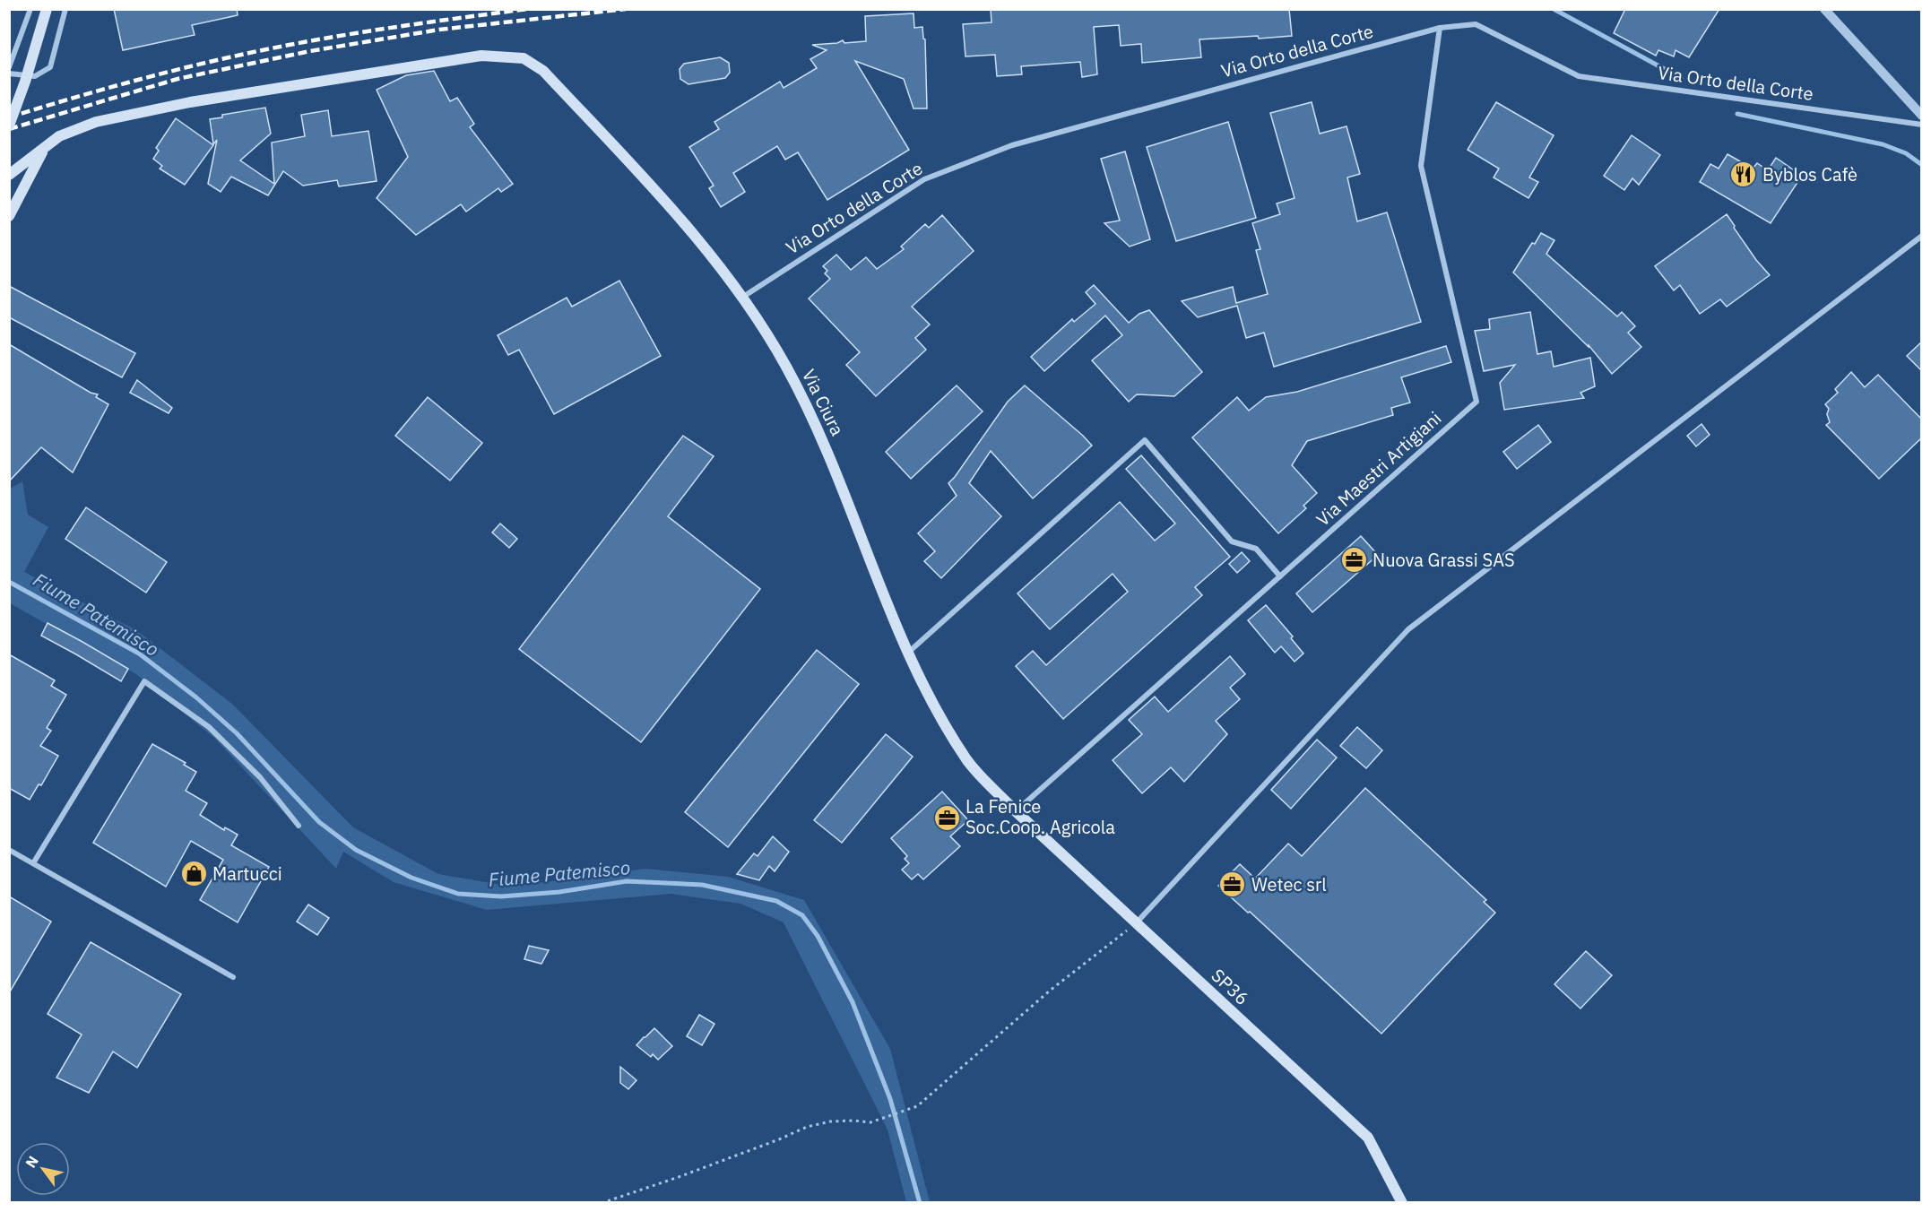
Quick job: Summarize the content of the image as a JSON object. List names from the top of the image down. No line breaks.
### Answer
{"streets":{"main road":["Via Ciura","SP36"],"street":["Via Orto della Corte","Via Maestri Artigiani"]},"crossings":[["Via Orto della Corte","Via Ciura"],["Via Orto della Corte","Via Maestri Artigiani"],["Via Ciura","Via Maestri Artigiani"],["Via Ciura","SP36"],["Via Maestri Artigiani","SP36"]],"water":["Fiume Patemisco"],"places":{"restaurant":["Byblos Cafè"],"office":["Nuova Grassi SAS","La Fenice Soc.Coop. Agricola","Wetec srl"],"shop":["Martucci"]},"north":"top left"}
